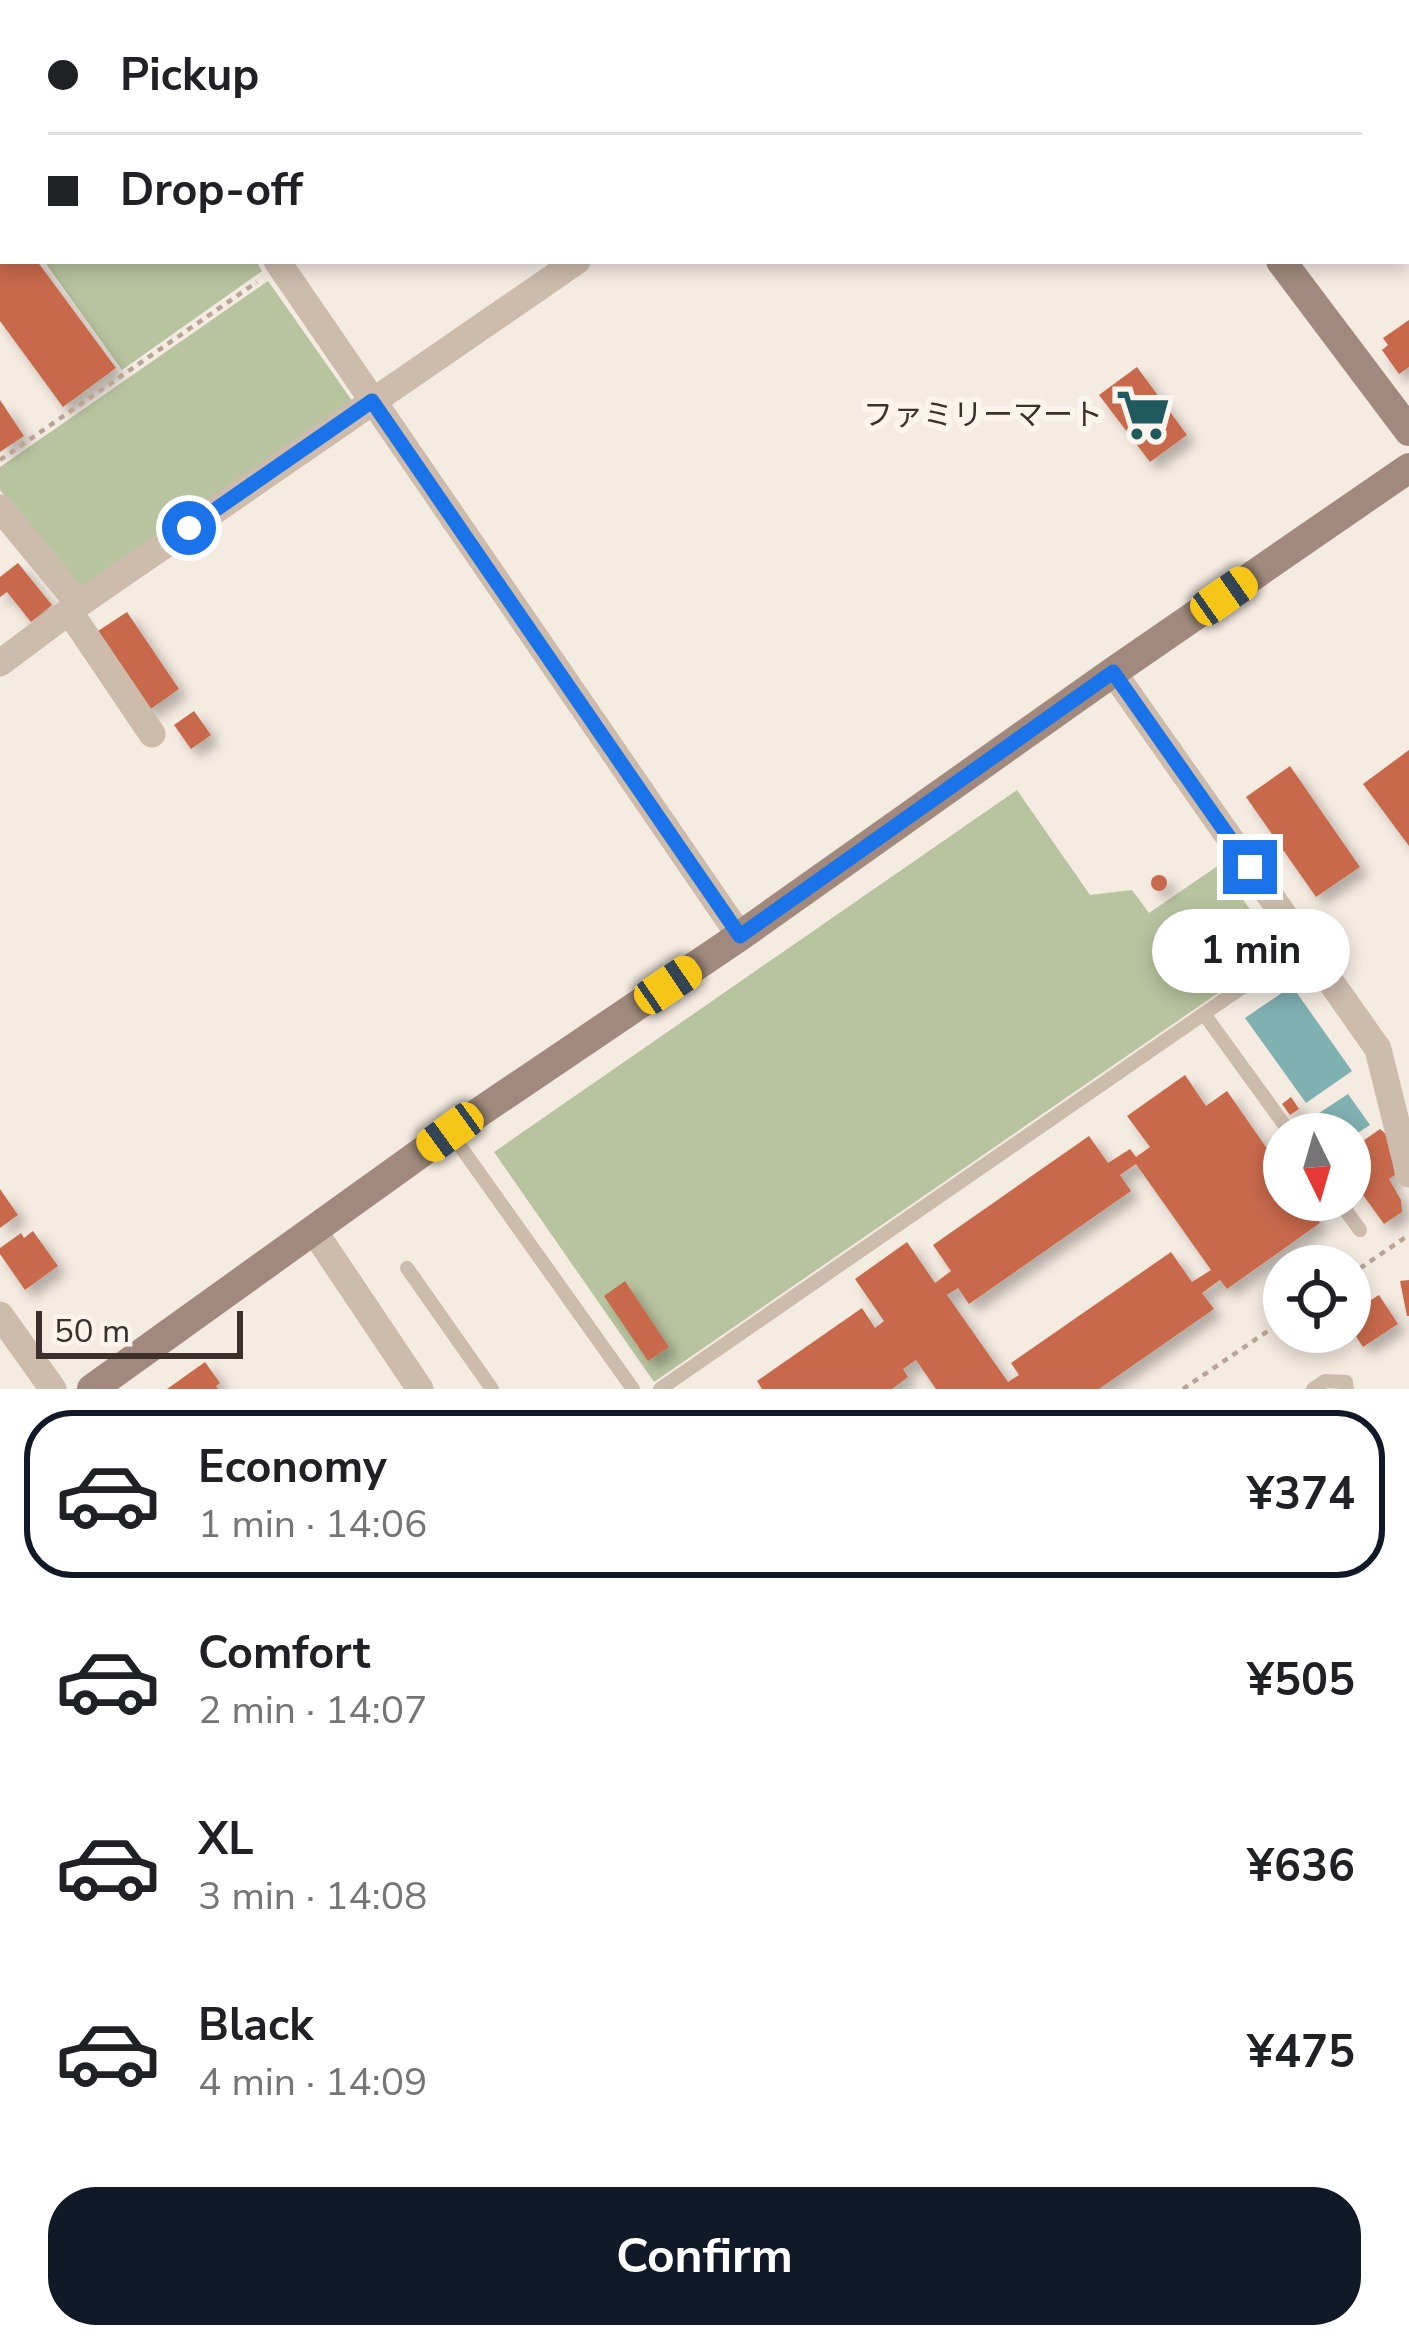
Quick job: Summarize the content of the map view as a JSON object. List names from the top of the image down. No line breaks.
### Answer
{"places":{"supermarket":["ファミリーマート"]},"scale_bar":"50 m","north":"bottom","page":{"banner":["Pickup","Drop-off"],"bubble":"1 min","scale":"50 m","list":[{"name":"Economy","note":"1 min · 14:06","value":"¥374"},{"name":"Comfort","note":"2 min · 14:07","value":"¥505"},{"name":"XL","note":"3 min · 14:08","value":"¥636"},{"name":"Black","note":"4 min · 14:09","value":"¥475"}],"buttons":"Confirm"}}
